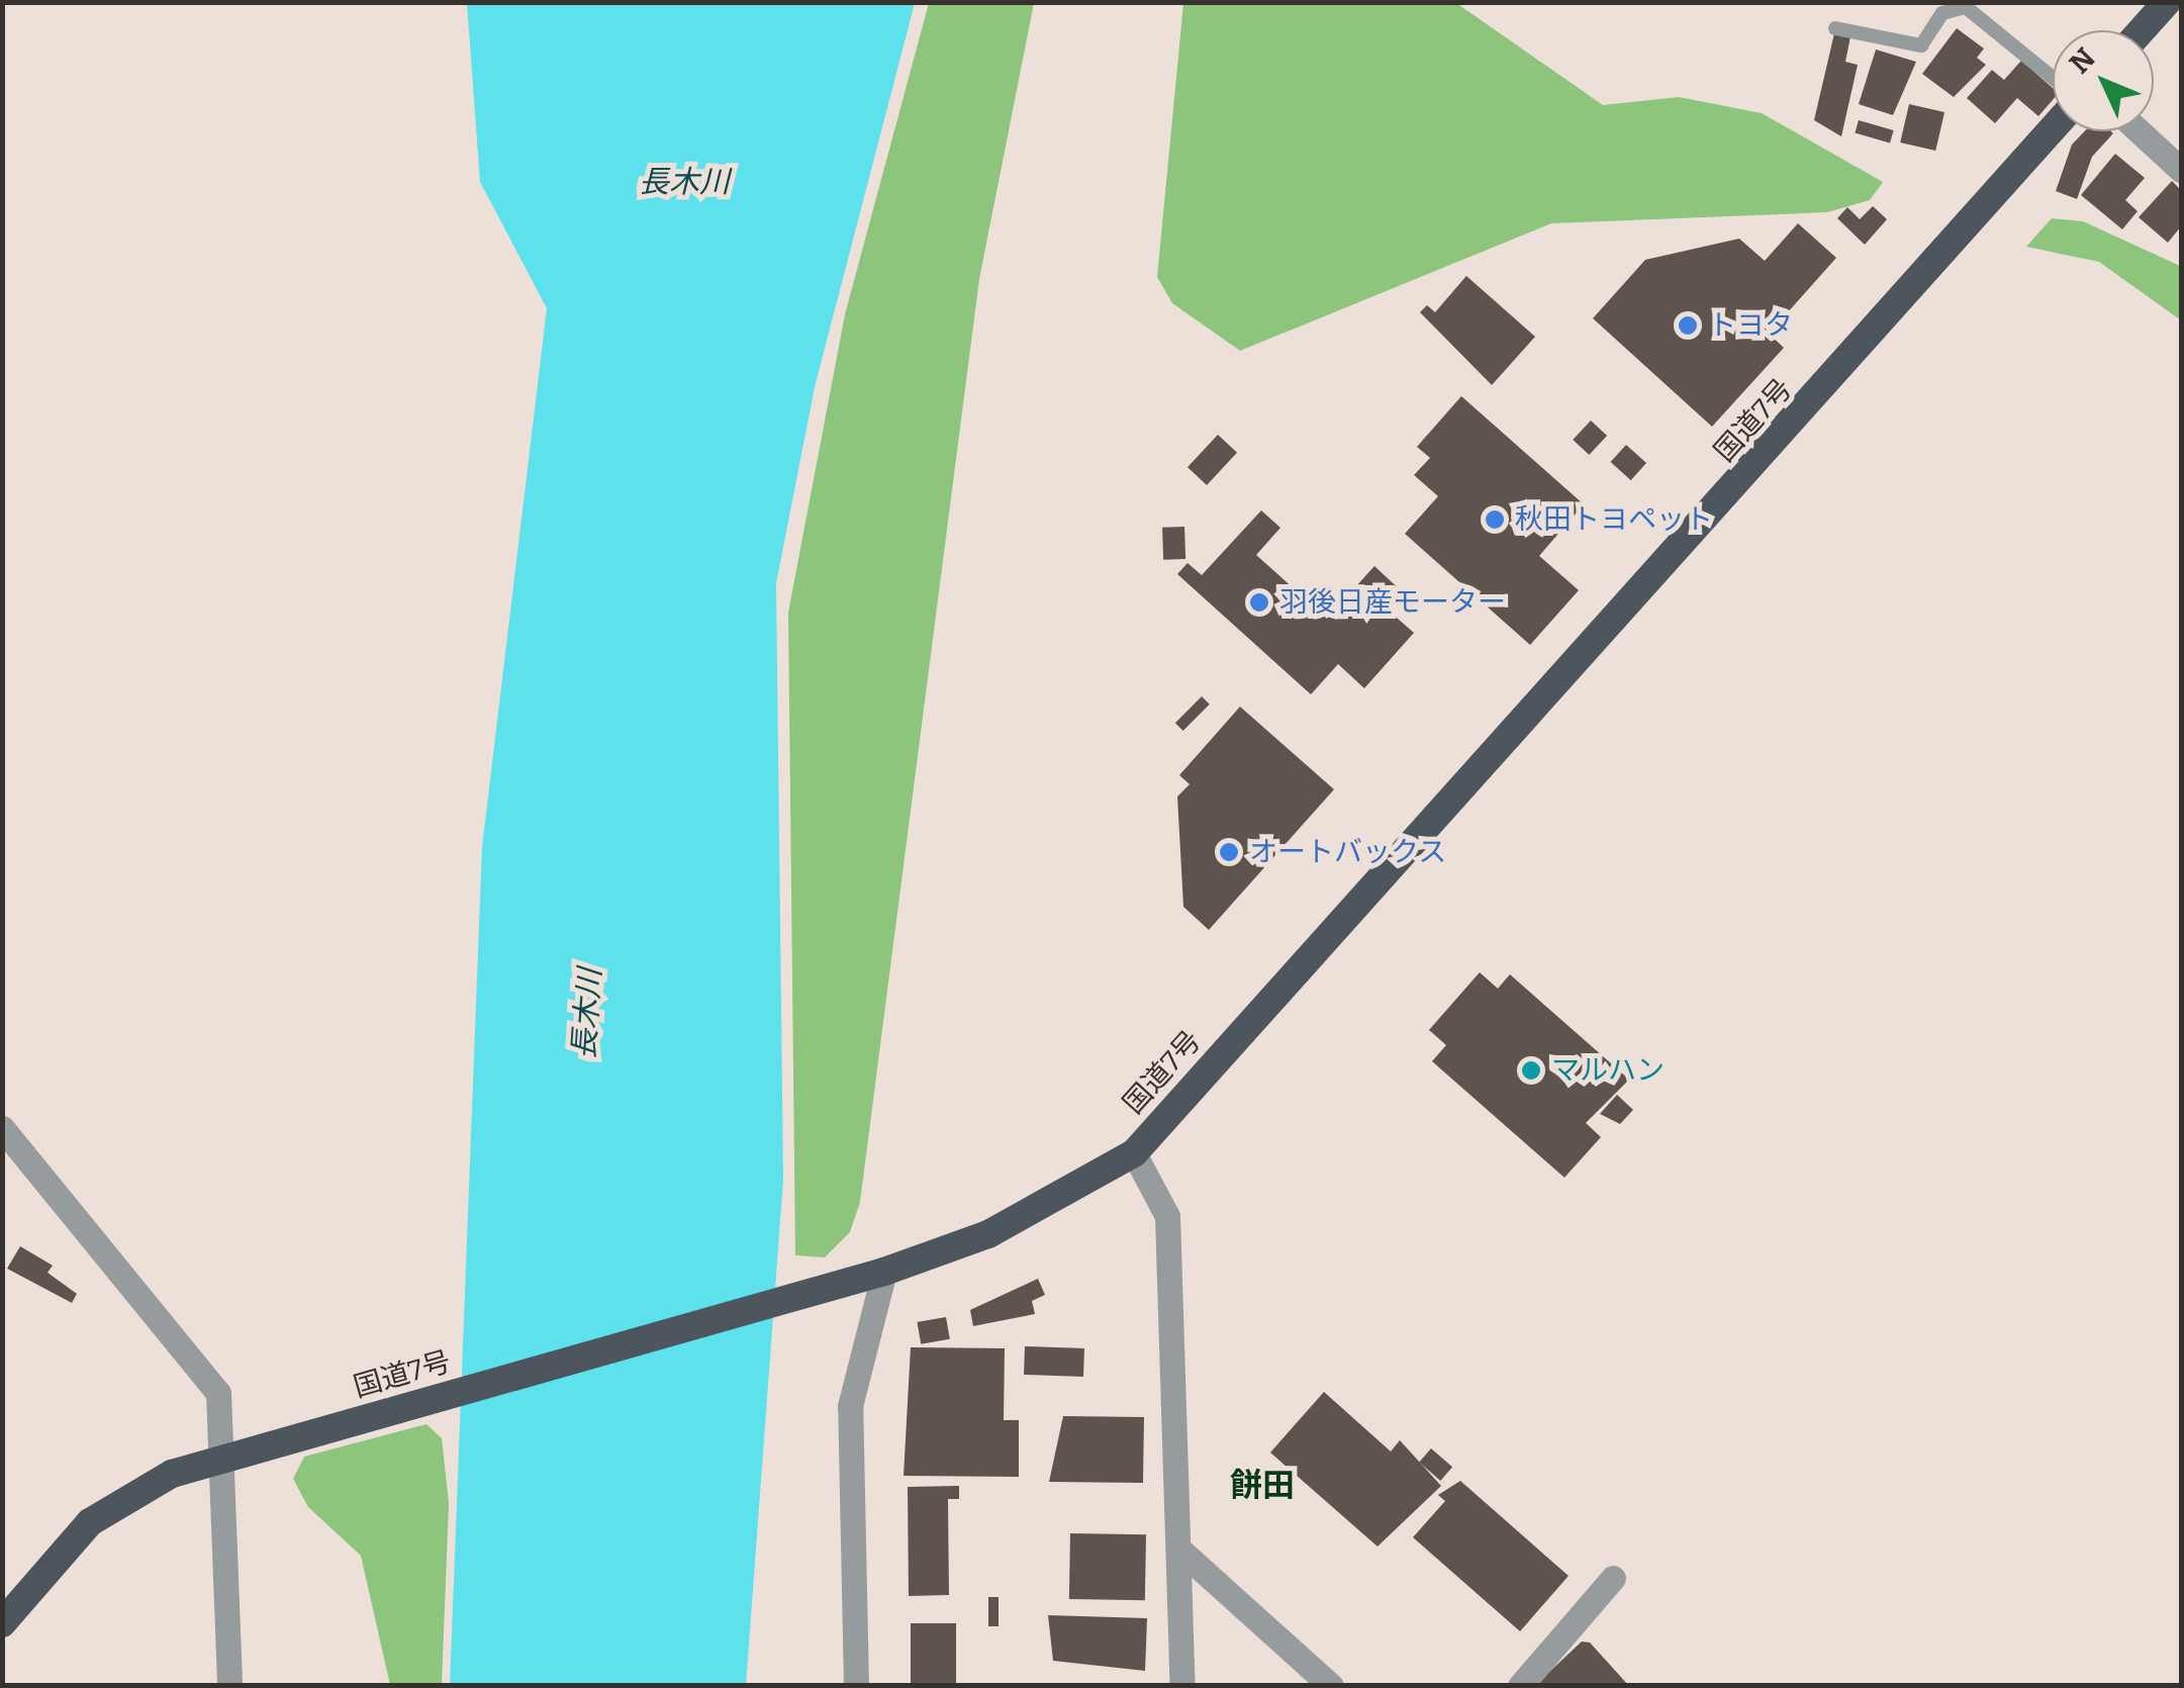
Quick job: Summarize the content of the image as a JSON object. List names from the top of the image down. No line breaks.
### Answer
{"streets":{"highway":["国道7号"]},"districts":["餅田"],"water":["長木川"],"places":["トヨタ","秋田トヨペット","羽後日産モーター","オートバックス","マルハン"],"north":"top left"}
